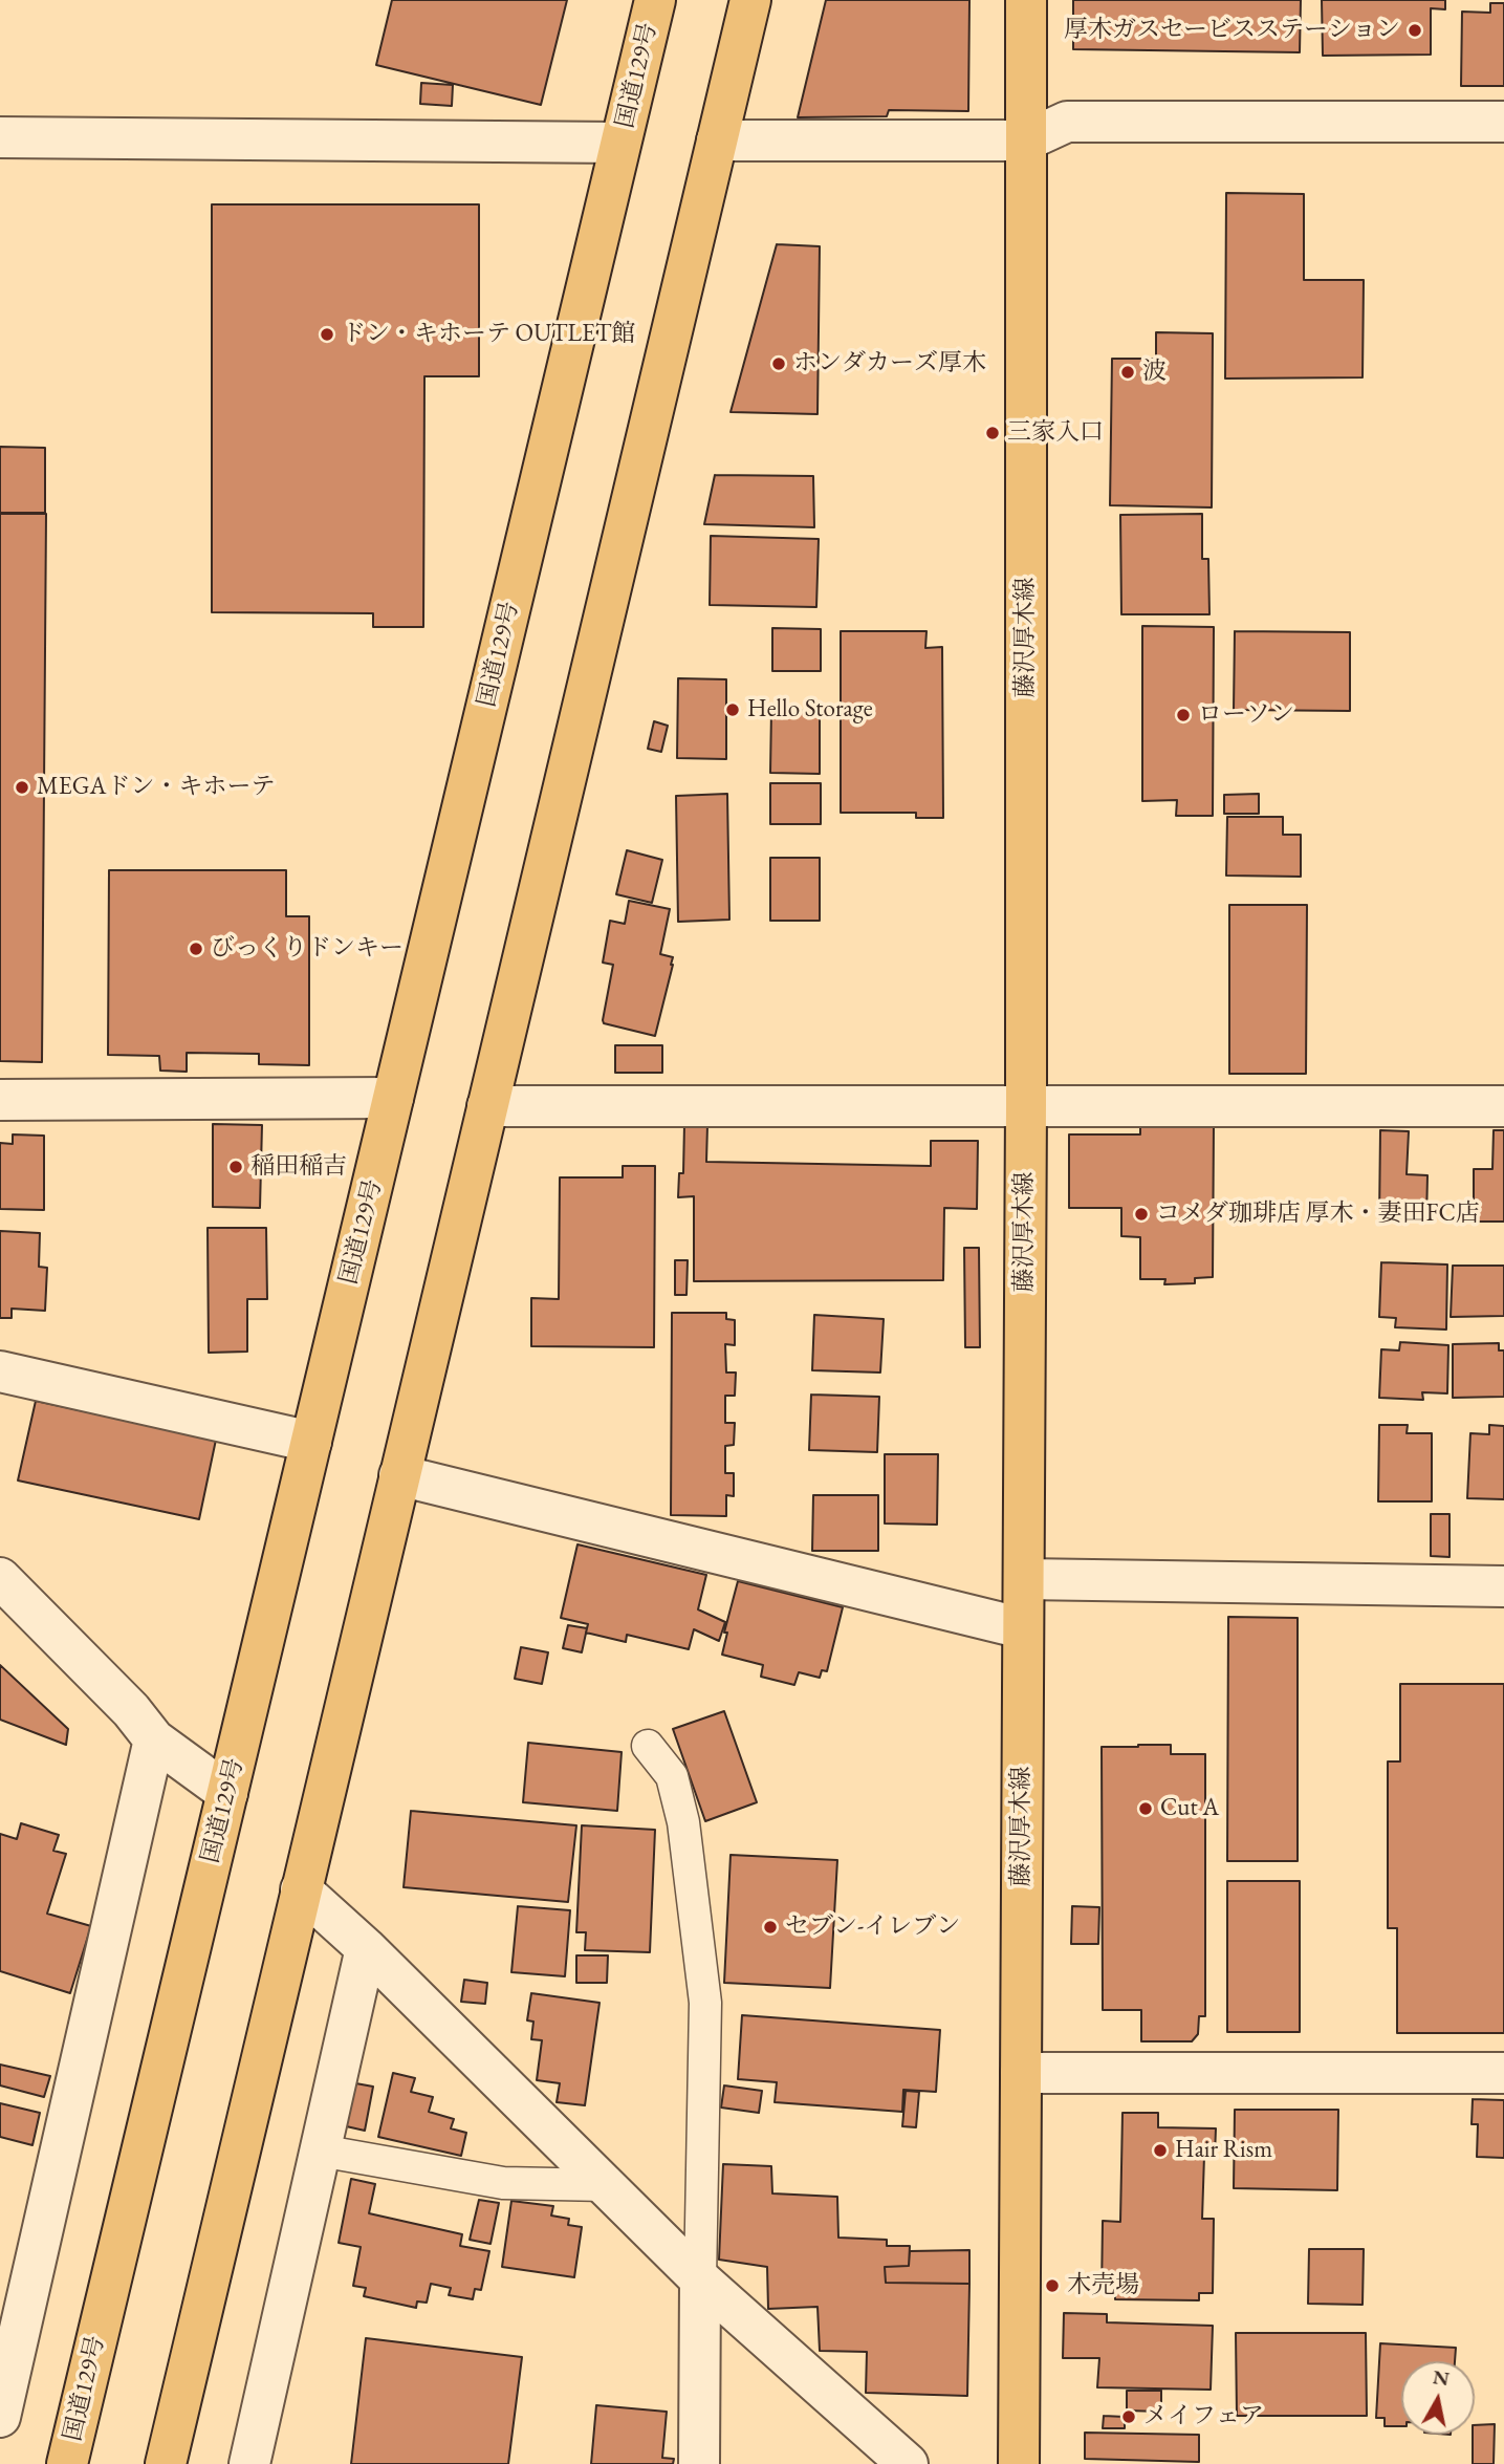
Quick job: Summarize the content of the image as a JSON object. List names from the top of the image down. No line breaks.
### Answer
{"streets":{"main road":["国道129号","藤沢厚木線"]},"places":["厚木ガスセービスステーション","ドン・キホーテ OUTLET館","ホンダカーズ厚木","波","三家入口","Hello Storage","ローソン","MEGAドン・キホーテ","びっくりドンキー","稲田稲吉","コメダ珈琲店 厚木・妻田FC店","Cut A","セブン-イレブン","Hair Rism","木売場","メイフェア"],"north":"top"}
